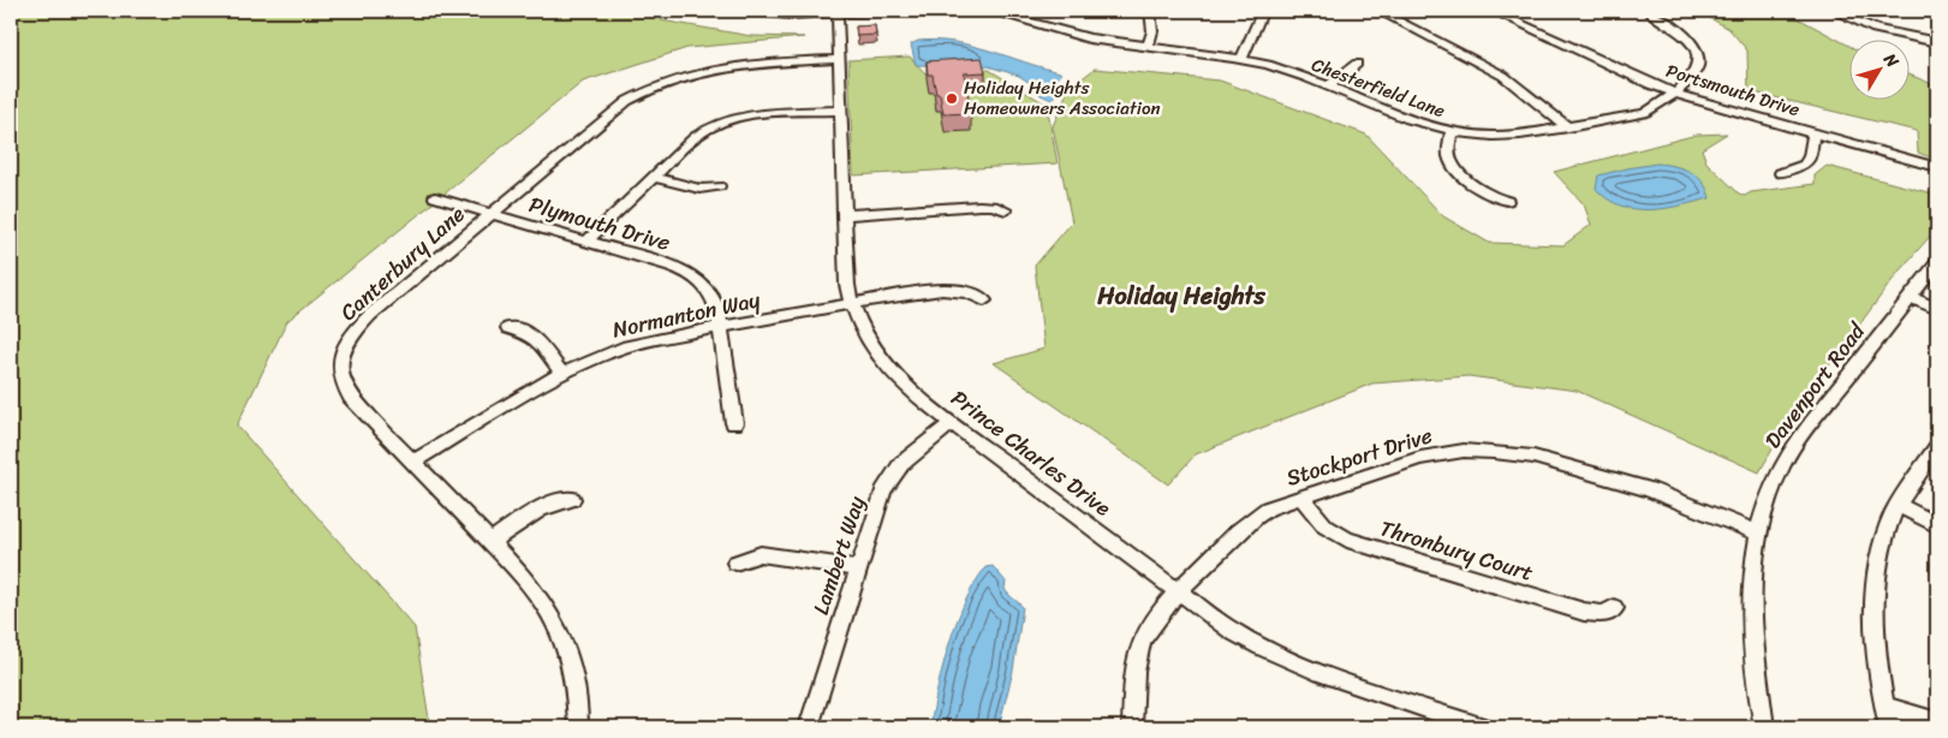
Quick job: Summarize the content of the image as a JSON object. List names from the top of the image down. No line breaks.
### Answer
{"streets":{"street":["Chesterfield Lane","Portsmouth Drive","Plymouth Drive","Canterbury Lane","Normanton Way","Davenport Road","Prince Charles Drive","Stockport Drive","Thronbury Court","Lambert Way"]},"crossings":[["Chesterfield Lane","Portsmouth Drive"],["Plymouth Drive","Canterbury Lane"],["Plymouth Drive","Normanton Way"],["Canterbury Lane","Normanton Way"],["Canterbury Lane","Prince Charles Drive"],["Normanton Way","Prince Charles Drive"],["Davenport Road","Stockport Drive"],["Prince Charles Drive","Stockport Drive"],["Prince Charles Drive","Lambert Way"],["Stockport Drive","Thronbury Court"]],"districts":["Holiday Heights"],"places":["Holiday Heights Homeowners Association"],"north":"top right"}
